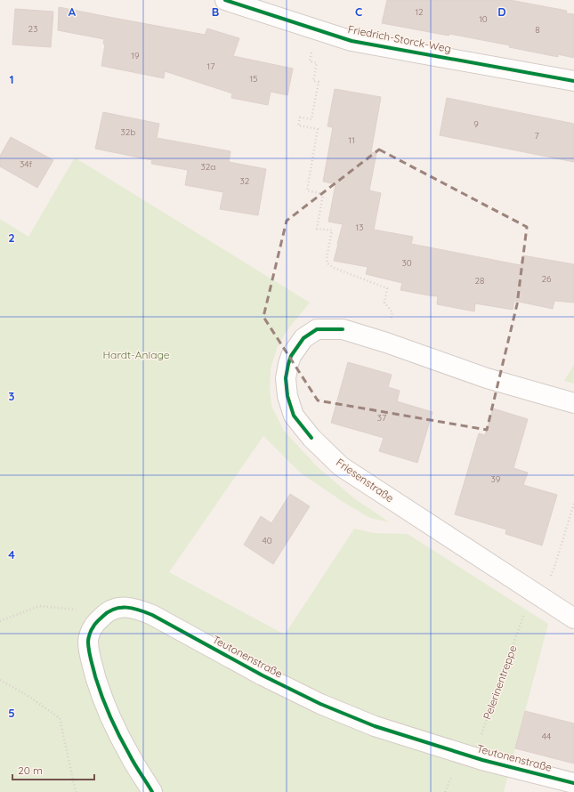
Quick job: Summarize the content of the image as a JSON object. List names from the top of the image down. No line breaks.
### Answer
{"streets":{"street":["Friedrich-Storck-Weg","Friesenstraße","Teutonenstraße"],"path":["Pelerinentreppe"]},"crossings":[["Teutonenstraße","Pelerinentreppe"]],"parks":["Hardt-Anlage"],"house_numbers":["12","10","23","8","19","17","15","9","32b","7","11","34f","32a","32","13","30","26","28","37","39","40","44"],"scale_bar":"20 m","grid":{"columns":["A","B","C","D"],"rows":["1","2","3","4","5"]}}
